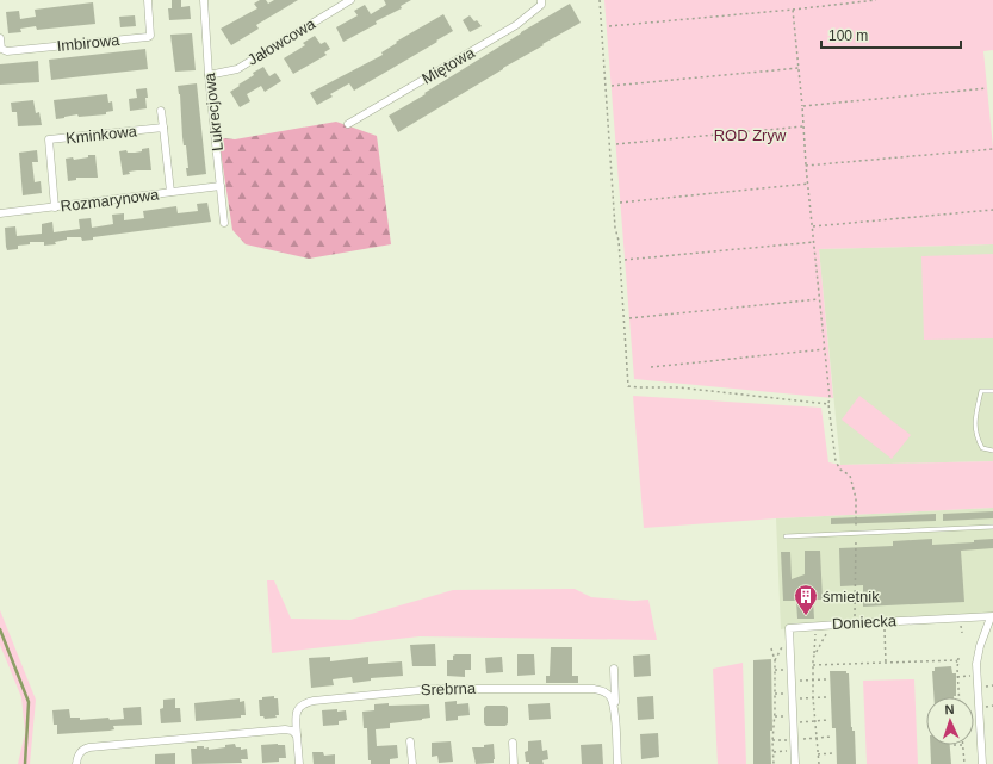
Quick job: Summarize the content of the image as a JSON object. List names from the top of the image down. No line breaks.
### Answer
{"streets":{"street":["Jałowcowa","Imbirowa","Miętowa","Lukrecjowa","Kminkowa","Rozmarynowa","Doniecka","Srebrna"]},"crossings":[["Jałowcowa","Lukrecjowa"],["Lukrecjowa","Rozmarynowa"],["Kminkowa","Rozmarynowa"]],"parks":["ROD Zryw"],"places":{"building":["śmietnik"]},"scale_bar":"100 m","north":"top"}
